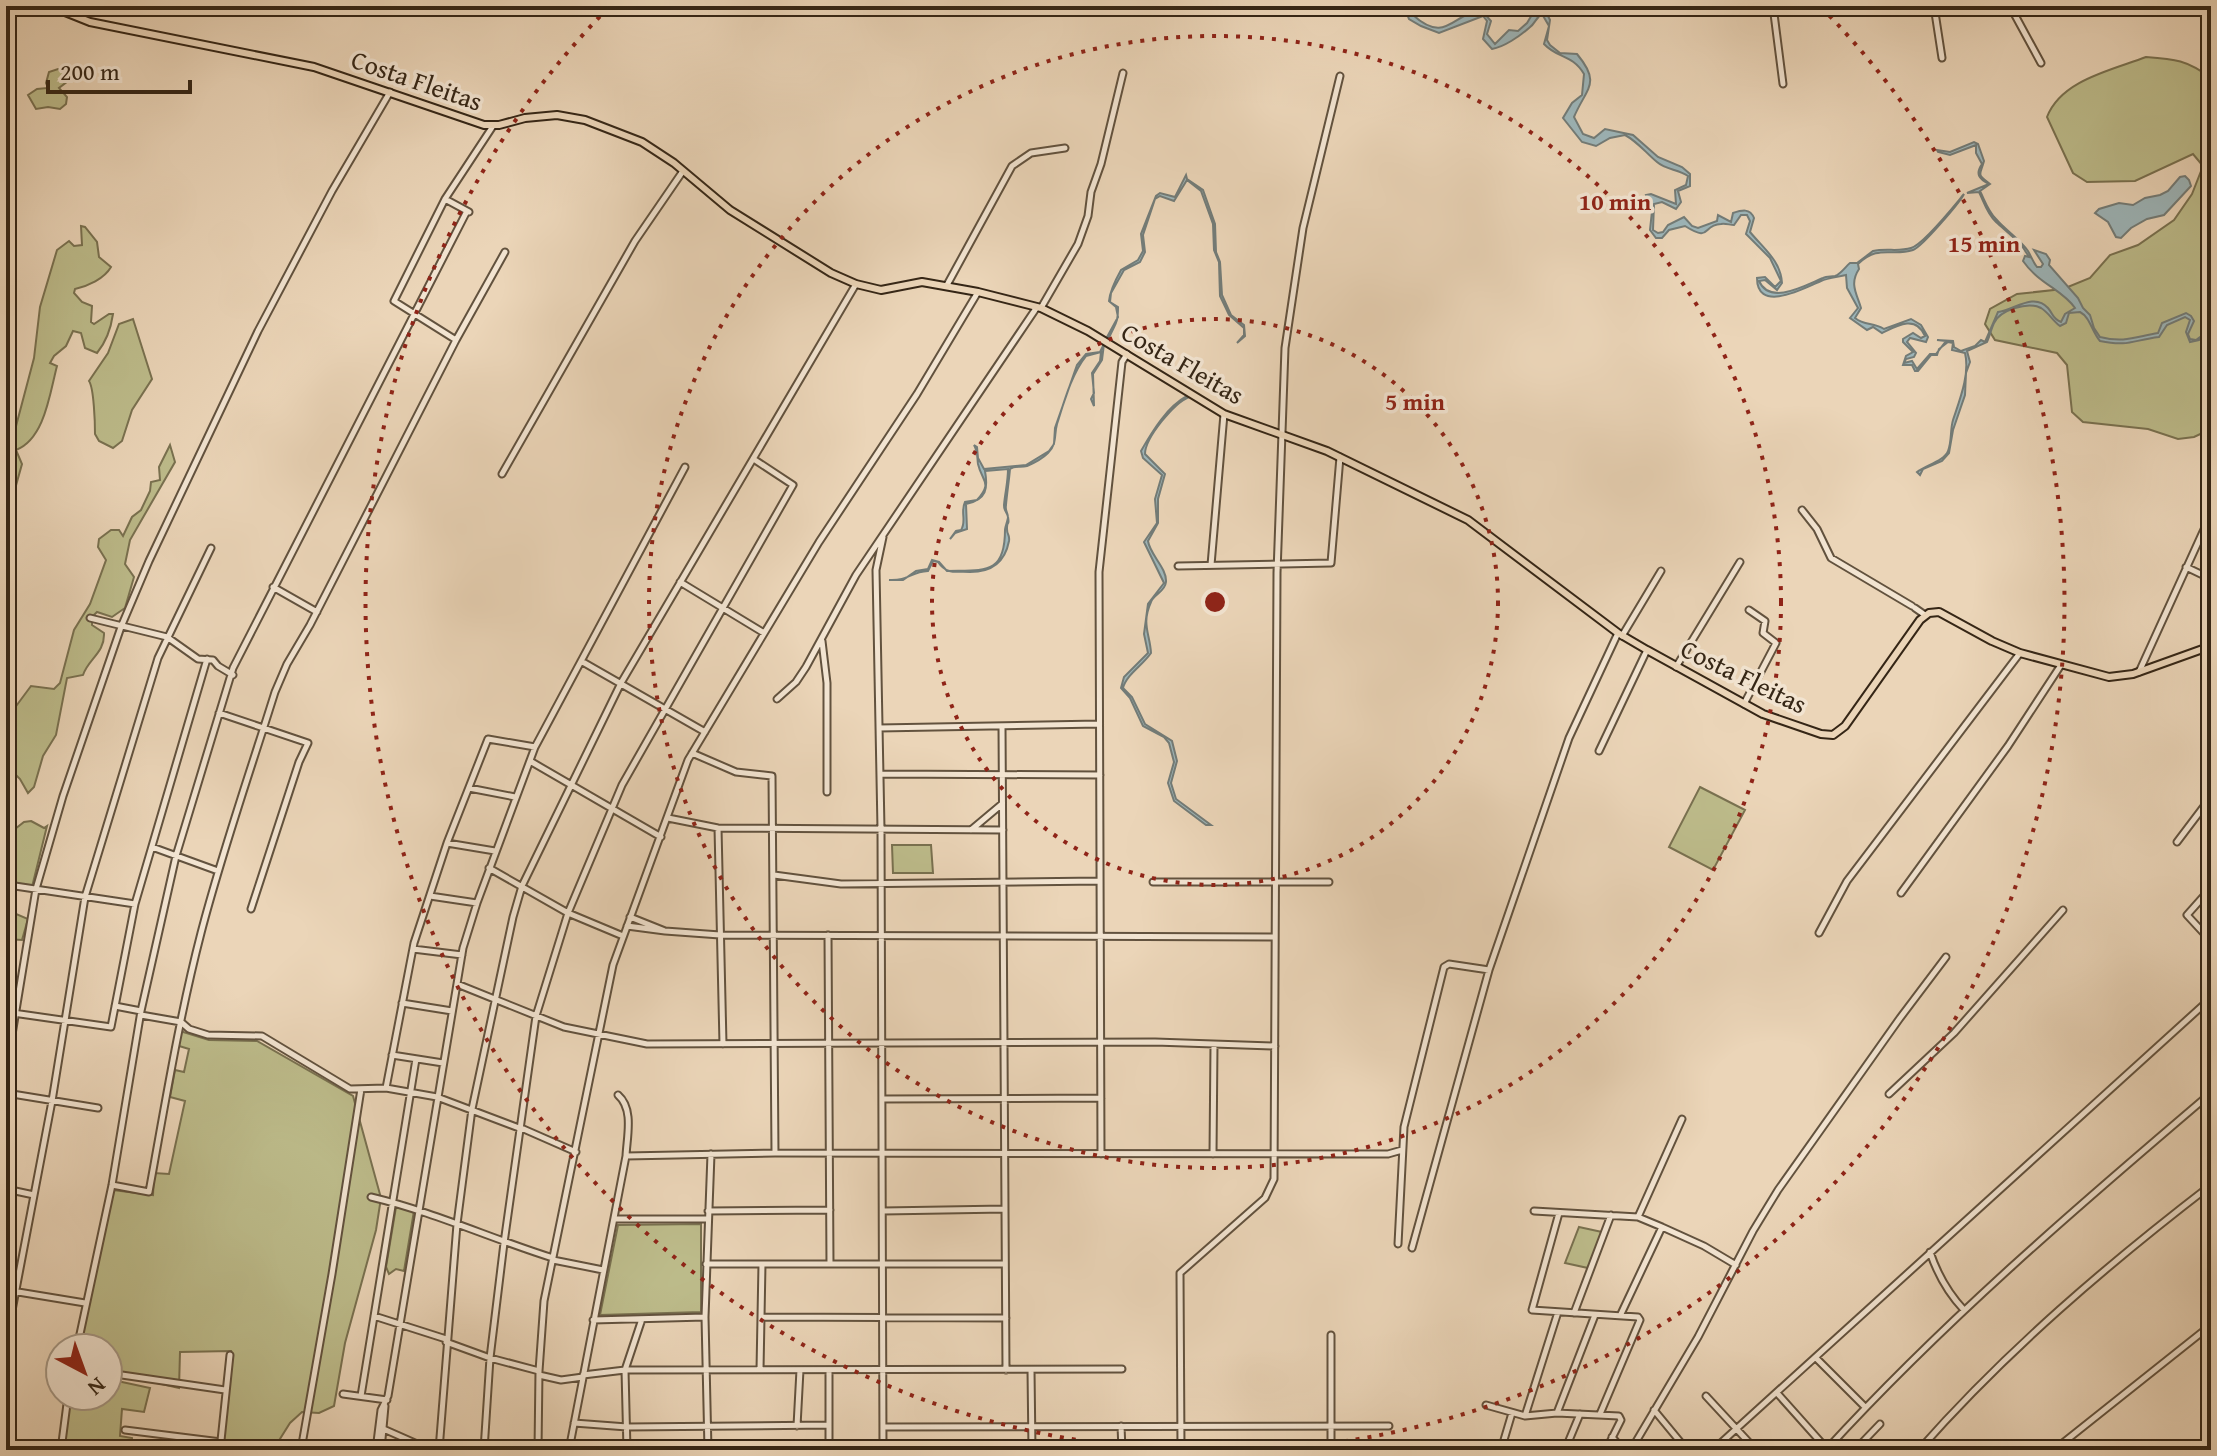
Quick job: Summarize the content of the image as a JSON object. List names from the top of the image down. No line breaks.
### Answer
{"streets":{"main road":["Costa Fleitas"]},"scale_bar":"200 m","north":"bottom right","rings":["10 min","15 min","5 min"]}
